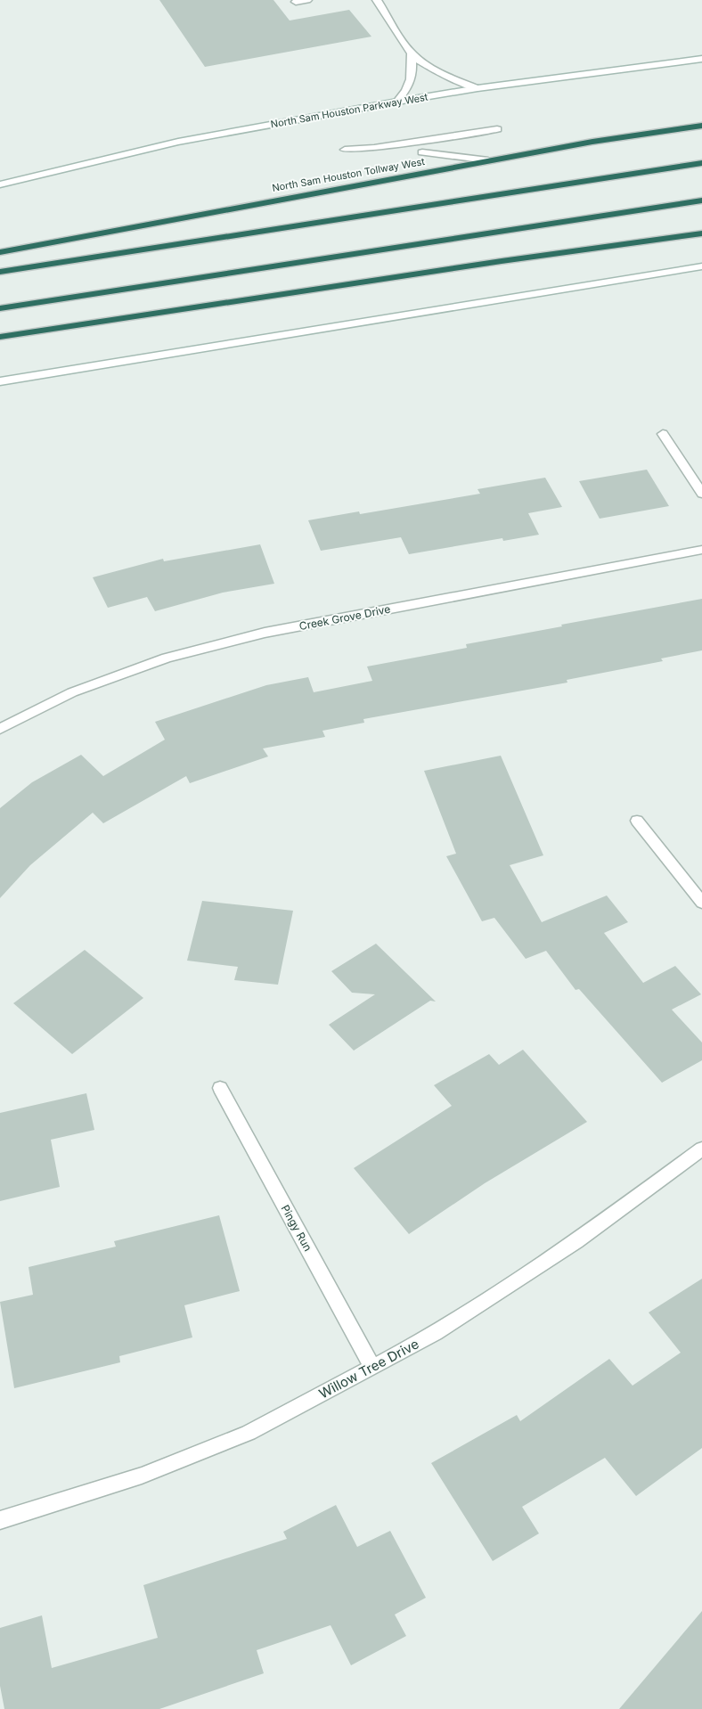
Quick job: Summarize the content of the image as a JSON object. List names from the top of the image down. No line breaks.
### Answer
{"streets":{"highway":["North Sam Houston Tollway West"],"main road":["North Sam Houston Parkway West","Creek Grove Drive","Pingy Run","Willow Tree Drive"]},"crossings":[["Pingy Run","Willow Tree Drive"]]}
